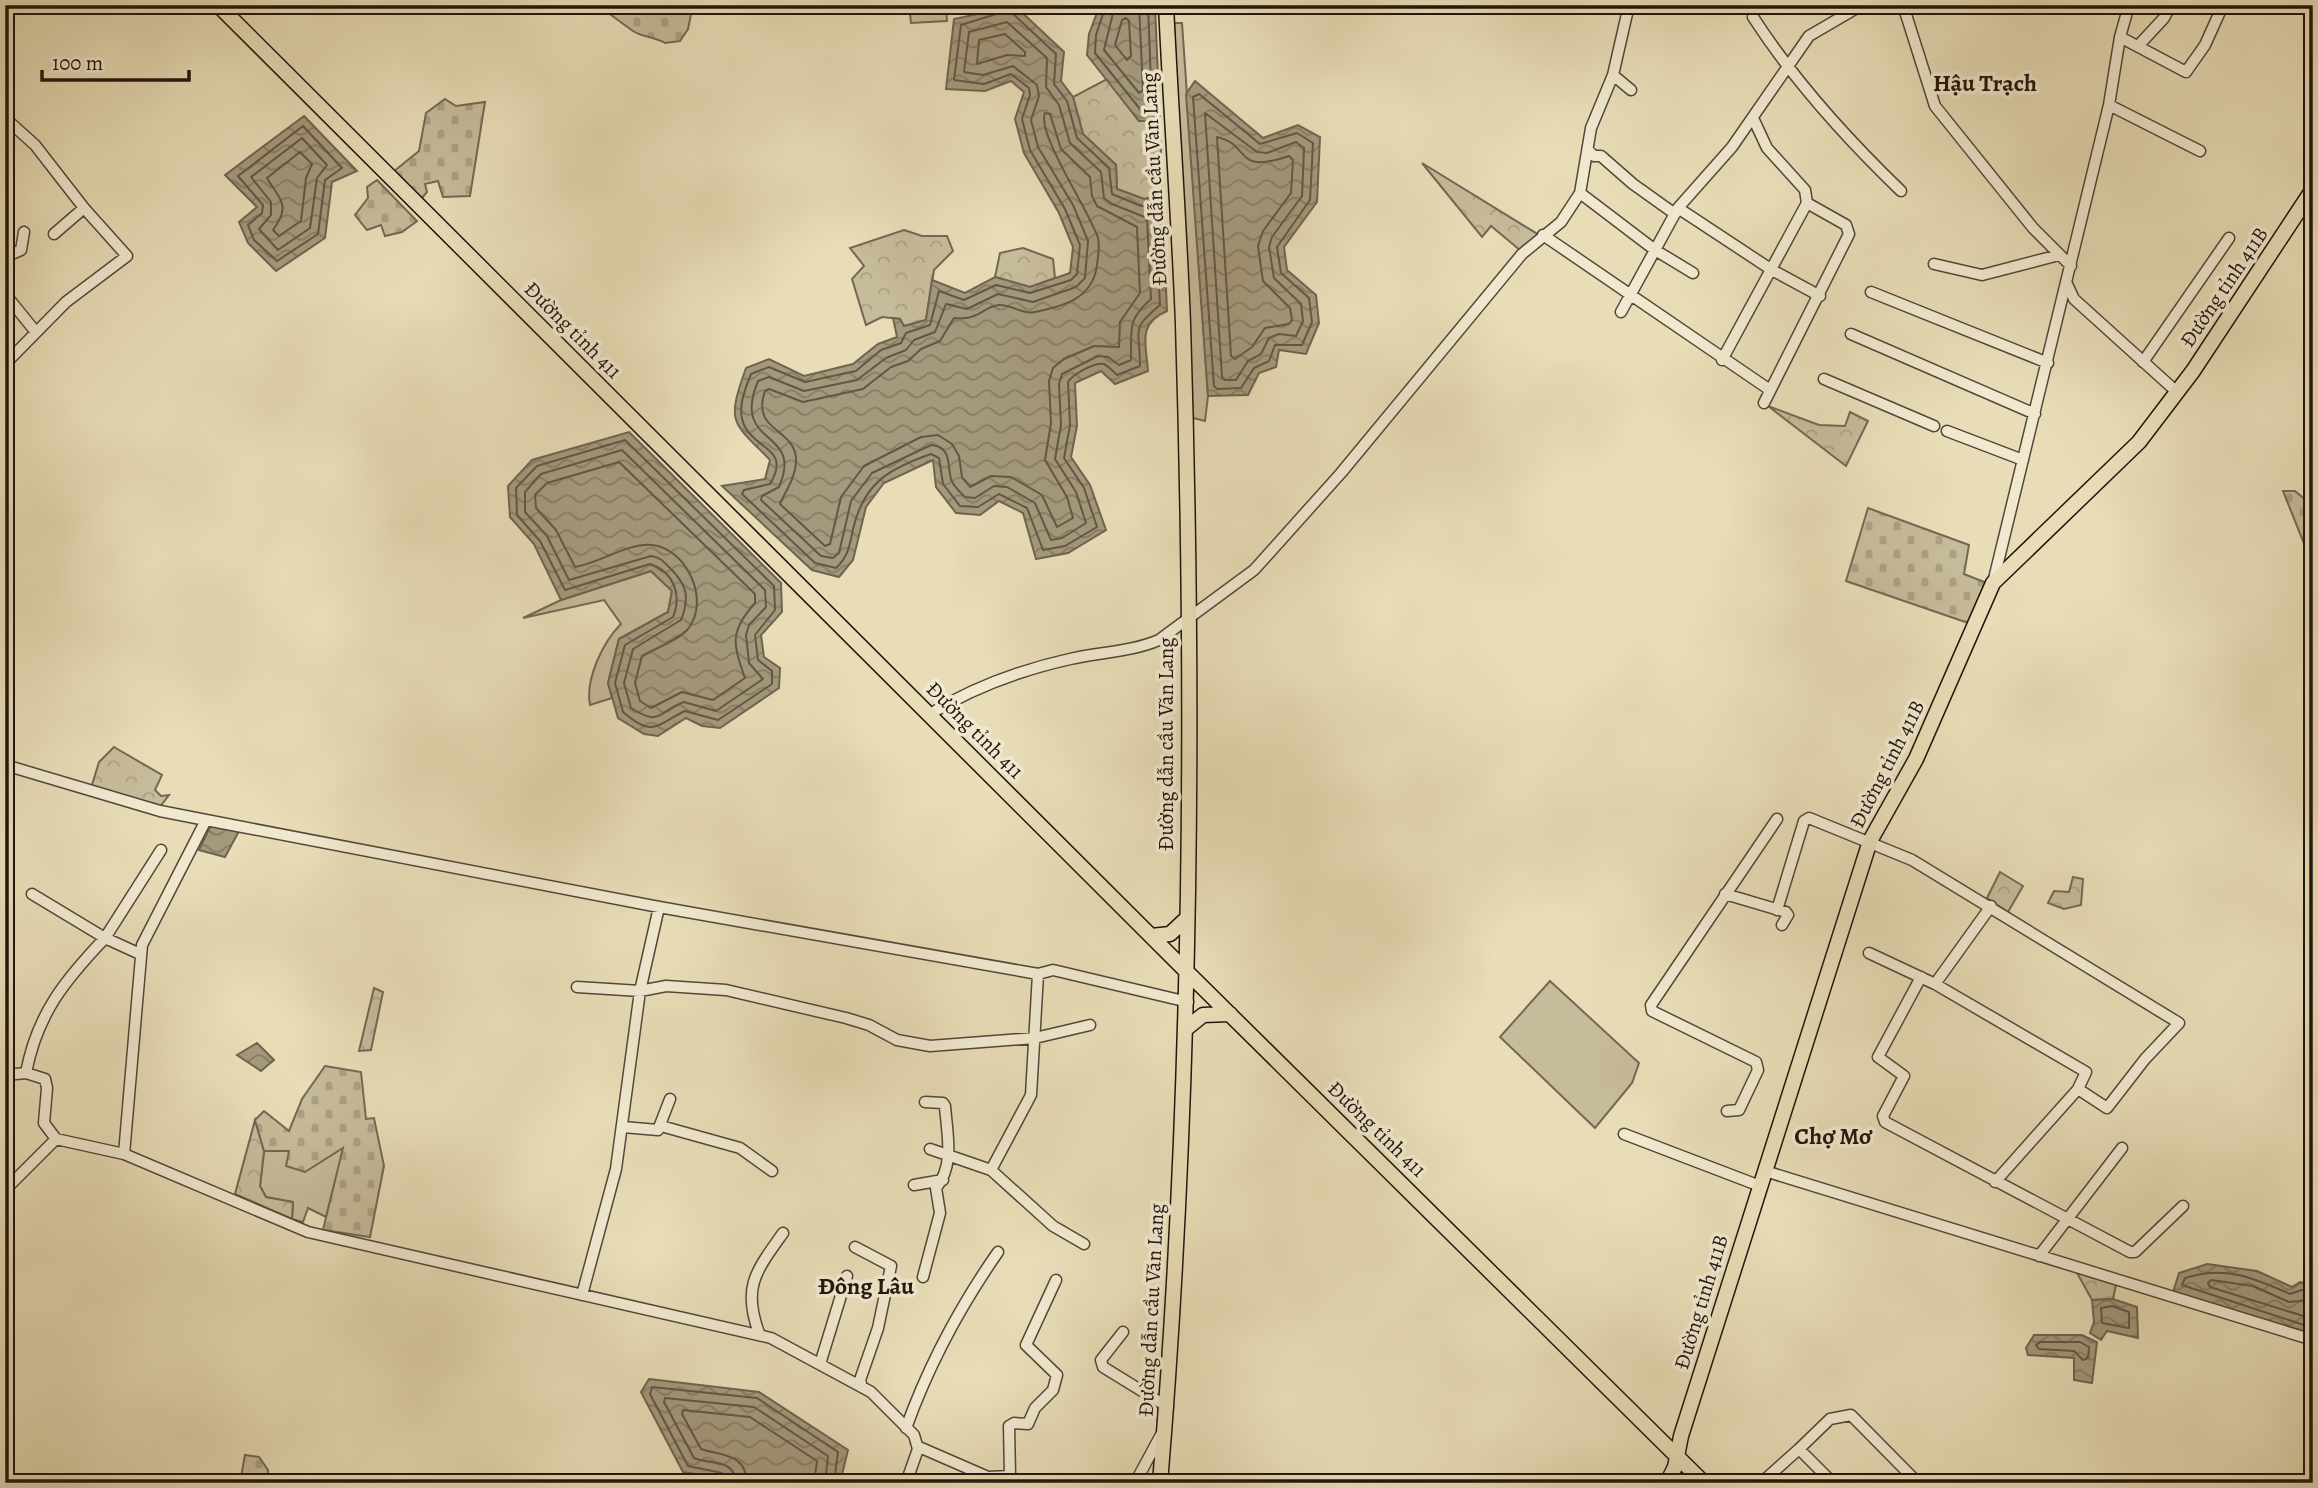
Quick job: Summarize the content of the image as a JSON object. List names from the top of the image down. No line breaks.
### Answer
{"streets":{"main road":["Đường dẫn cầu Văn Lang","Đường tỉnh 411B","Đường tỉnh 411"]},"crossings":[["Đường dẫn cầu Văn Lang","Đường tỉnh 411"],["Đường tỉnh 411B","Đường tỉnh 411"]],"districts":["Hậu Trạch","Chợ Mơ","Đông Lâu"],"scale_bar":"100 m"}
